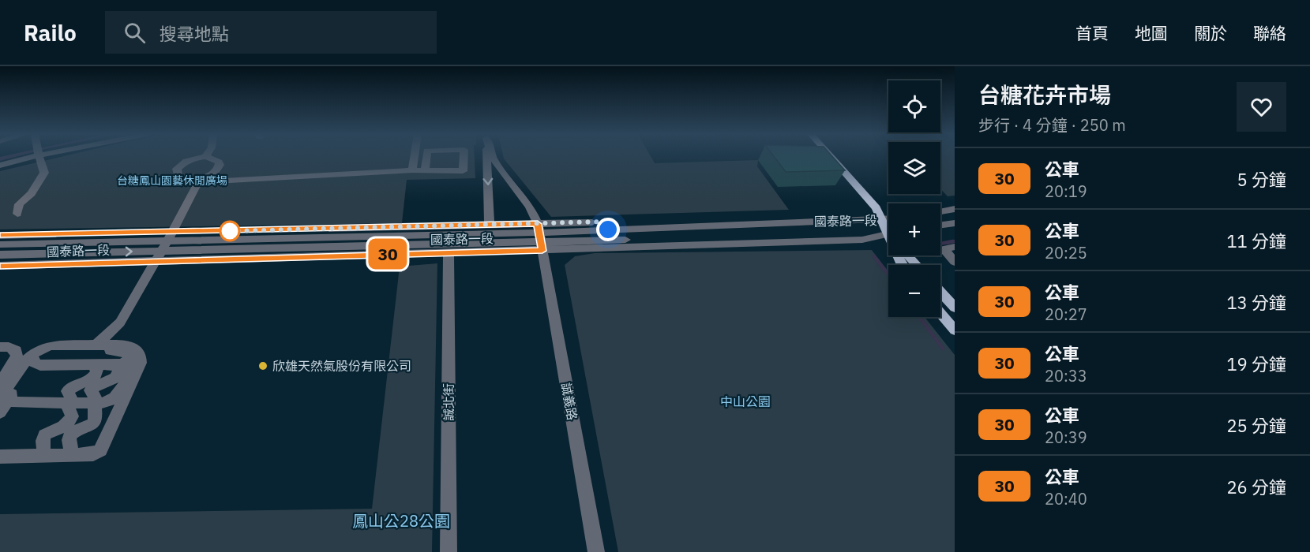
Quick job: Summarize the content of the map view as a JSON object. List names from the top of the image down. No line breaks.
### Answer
{"streets":{"street":["國泰路一段","誠義路","誠北街"]},"crossings":[["國泰路一段","誠義路"],["國泰路一段","誠北街"]],"parks":["台糖鳳山園藝休閒廣場","中山公園","鳳山公28公園"],"places":["欣雄天然氣股份有限公司"],"lines":["bus line 30"],"page":{"header":"Railo","search":"搜尋地點","nav":["首頁","地圖","關於","聯絡"],"on_map":"30","heading":["台糖花卉市場","步行 · 4 分鐘 · 250 m"],"map_buttons":["+","−"],"list":[{"mark":"30","name":"公車","note":"20:19","value":"5 分鐘"},{"mark":"30","name":"公車","note":"20:25","value":"11 分鐘"},{"mark":"30","name":"公車","note":"20:27","value":"13 分鐘"},{"mark":"30","name":"公車","note":"20:33","value":"19 分鐘"},{"mark":"30","name":"公車","note":"20:39","value":"25 分鐘"},{"mark":"30","name":"公車","note":"20:40","value":"26 分鐘"}]}}
